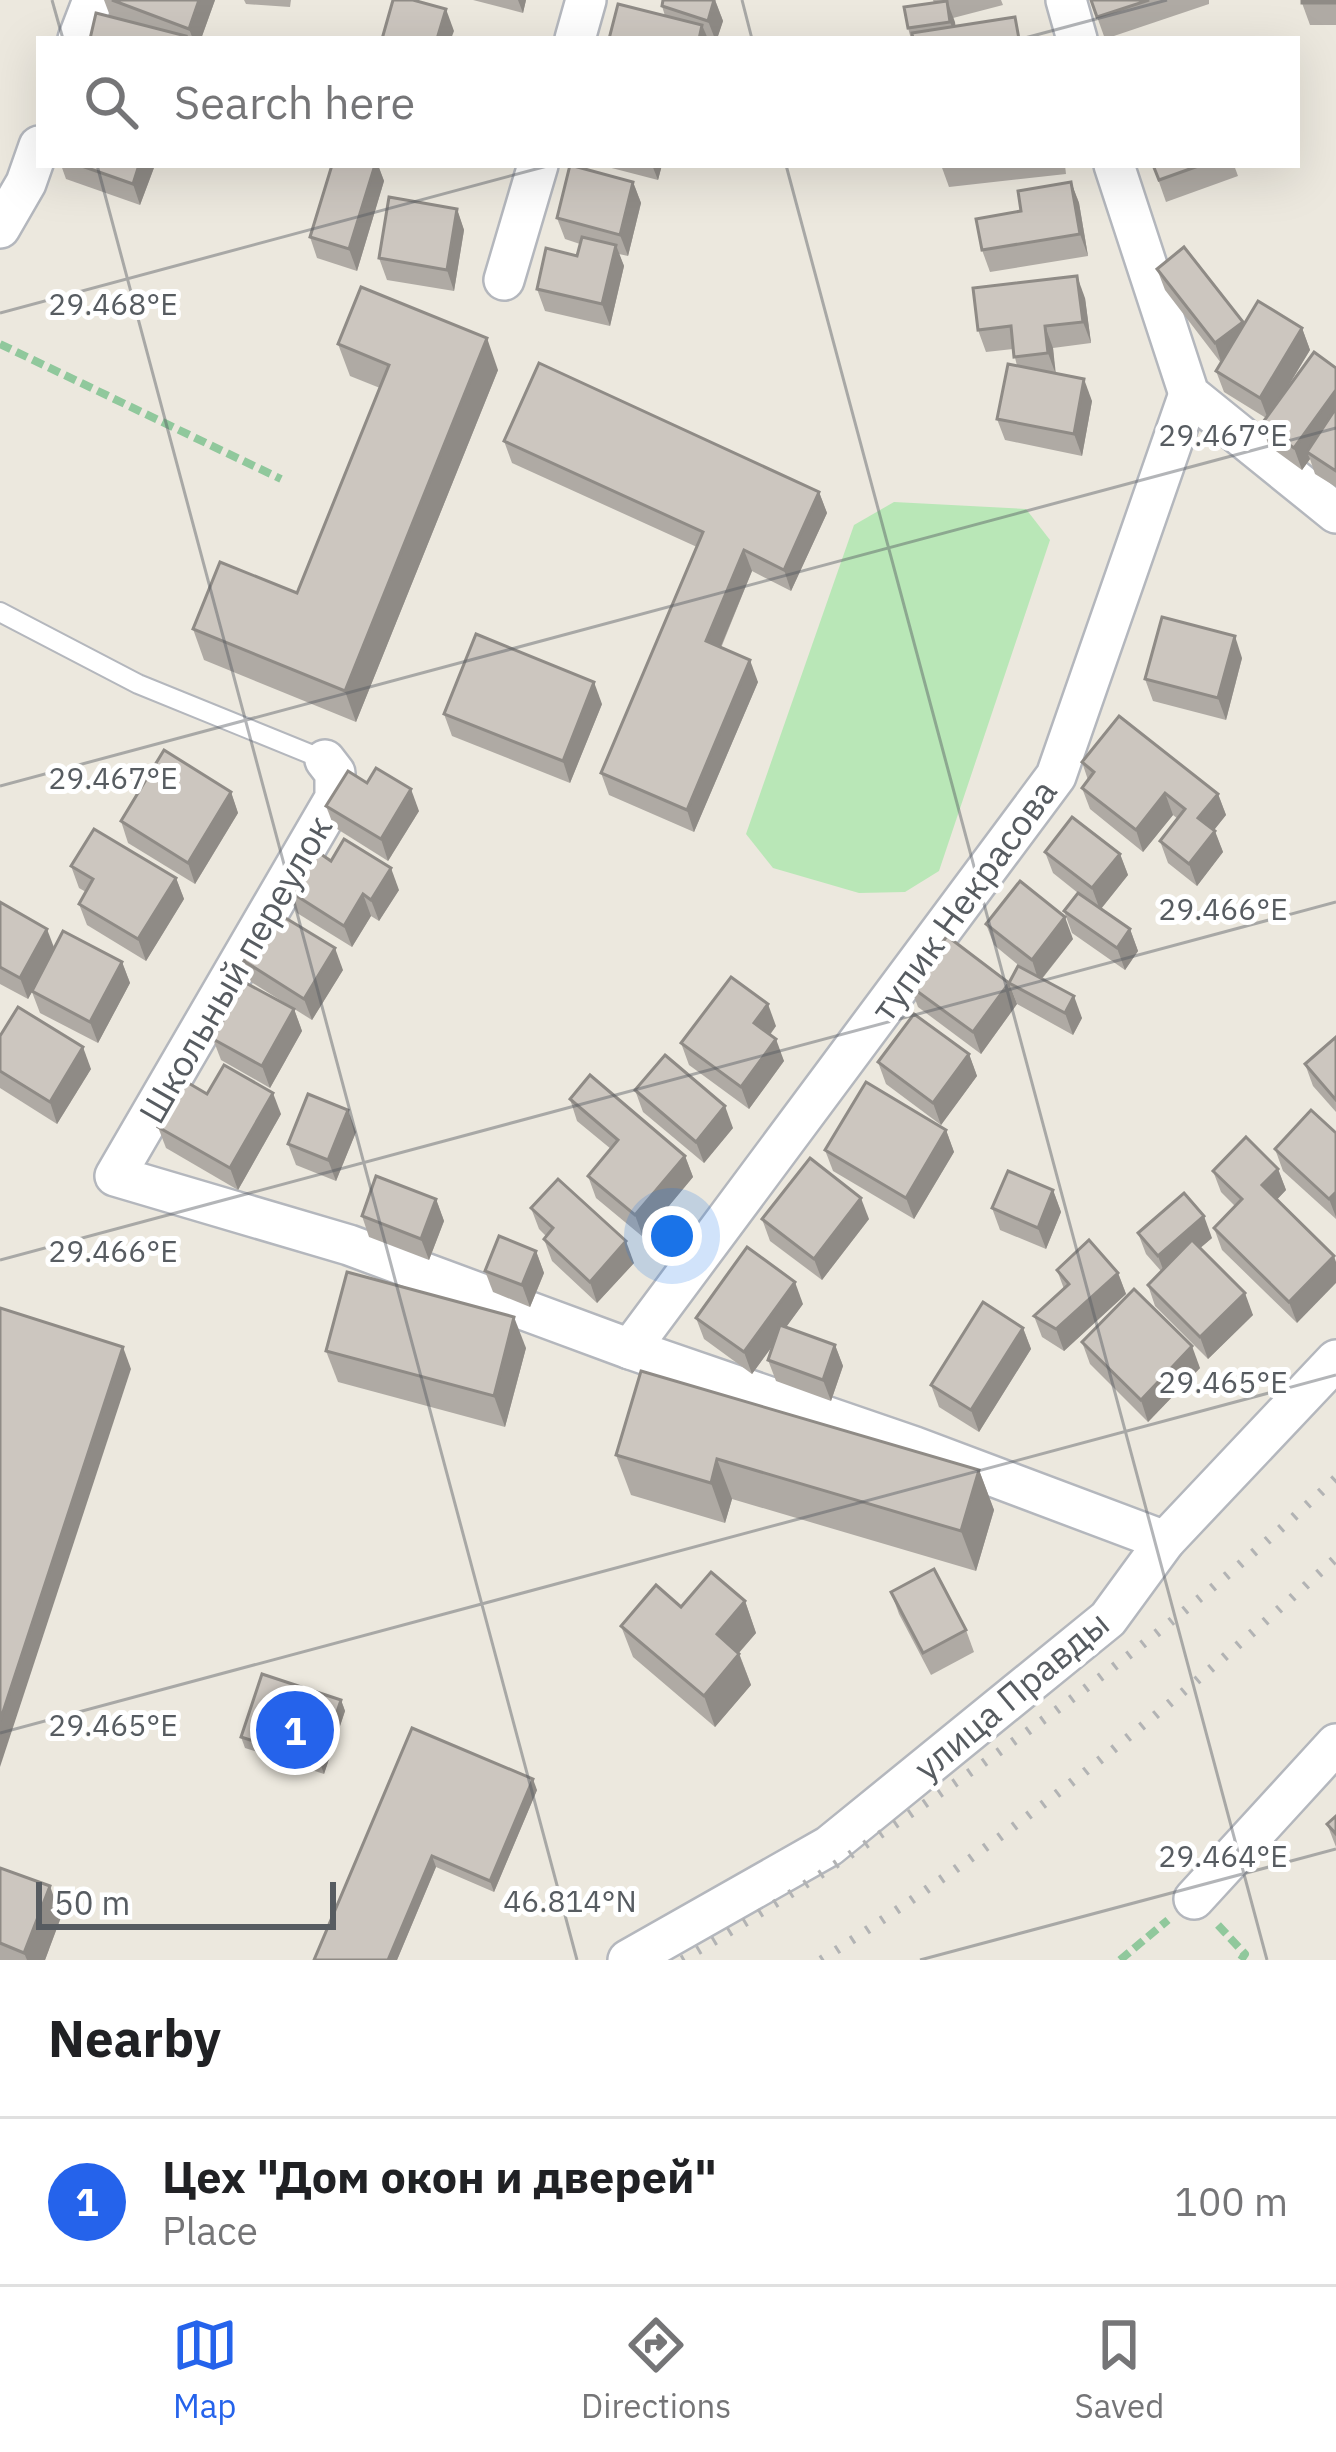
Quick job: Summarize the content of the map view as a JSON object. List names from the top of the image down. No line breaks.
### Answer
{"streets":{"street":["тупик Некрасова","Школьный переулок","улица Правды"]},"crossings":[["тупик Некрасова","Школьный переулок"]],"scale_bar":"50 m","page":{"search":"Search here","pins":"1","scale":"50 m","heading":"Nearby","list":[{"mark":"1","name":"Цех \"Дом окон и дверей\"","note":"Place","value":"100 m"}],"nav":["Map","Directions","Saved"]},"coordinates":["29.468°E","29.467°E","29.466°E","29.465°E","29.464°E","46.814°N"]}
